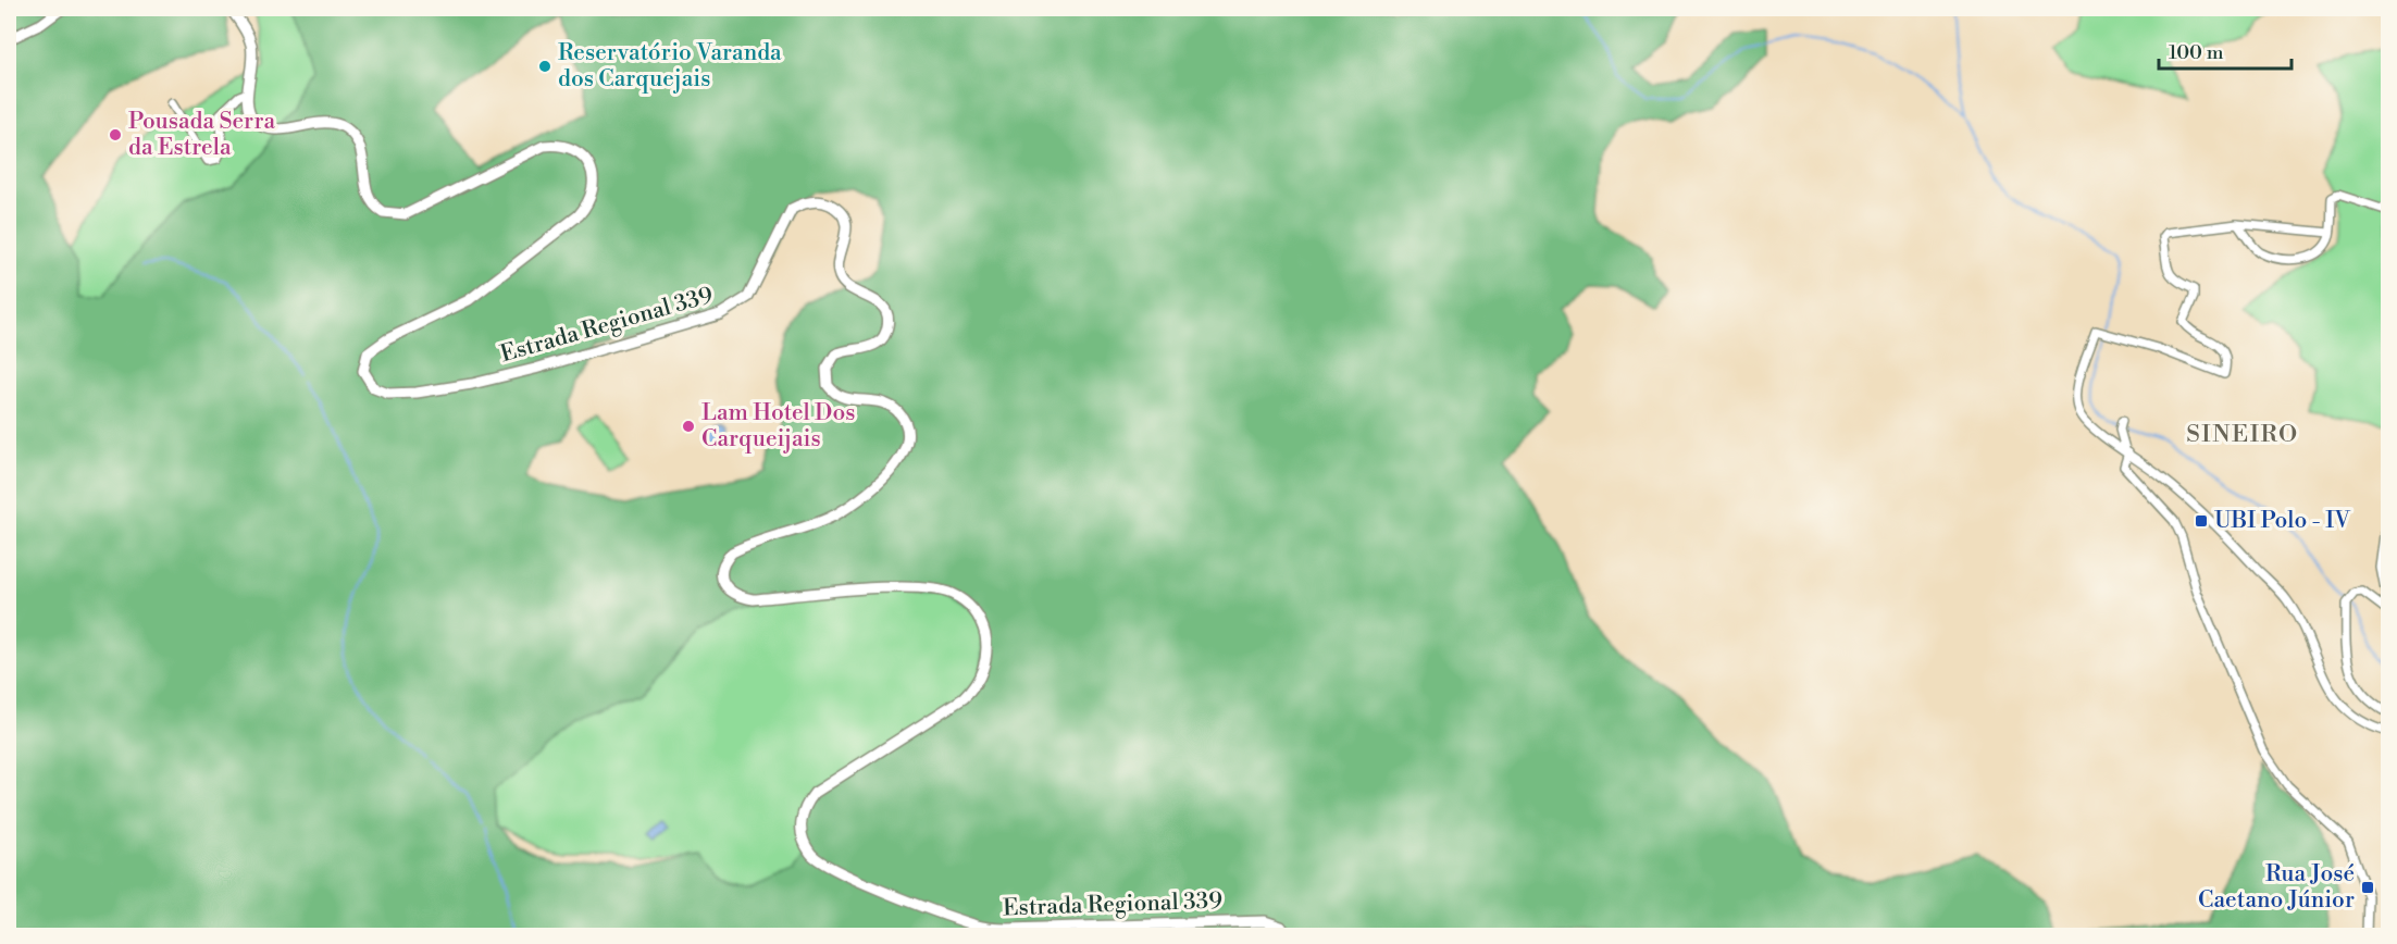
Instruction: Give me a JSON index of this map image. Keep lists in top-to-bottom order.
{
  "streets": {
    "main road": ["Estrada Regional 339"]
  },
  "districts": ["SINEIRO"],
  "places": {
    "other": ["Reservatório Varanda dos Carquejais", "Pousada Serra da Estrela", "Lam Hotel Dos Carqueijais"],
    "transit": ["UBI Polo - IV", "Rua José Caetano Júnior"]
  },
  "scale_bar": "100 m"
}
